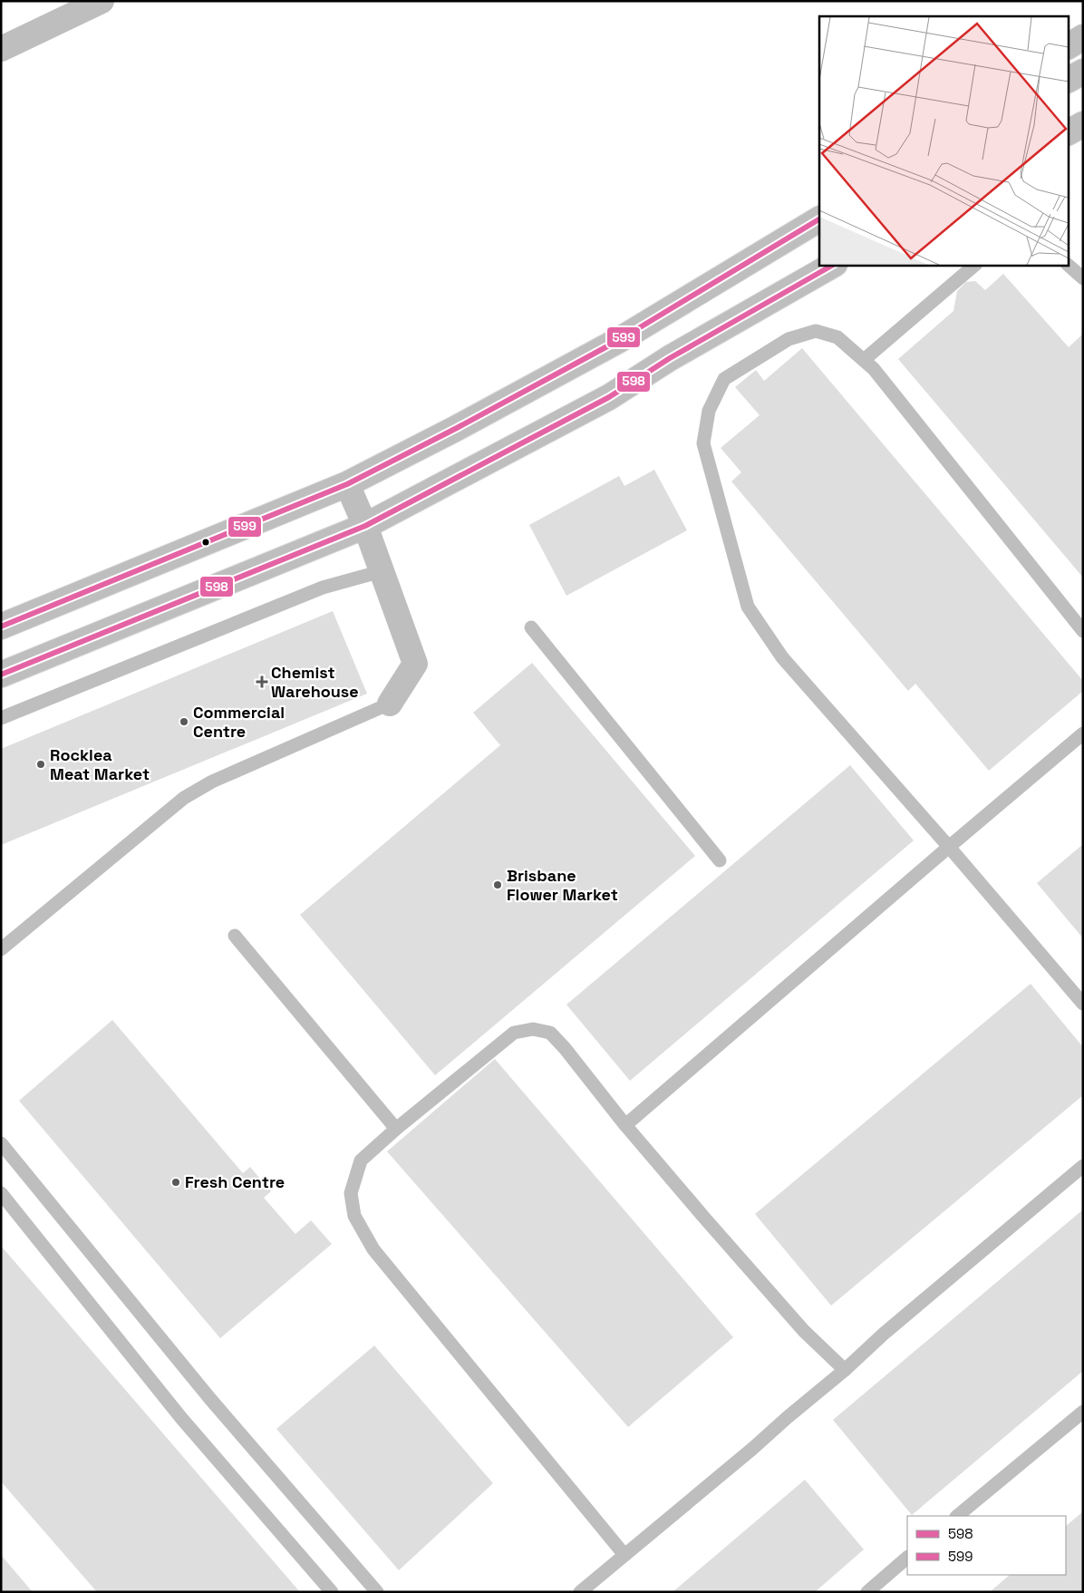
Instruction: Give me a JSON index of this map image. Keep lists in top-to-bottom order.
{
  "places": {
    "health": ["Chemist Warehouse"],
    "other": [
      "Commercial Centre",
      "Rocklea Meat Market",
      "Brisbane Flower Market",
      "Fresh Centre"
    ]
  },
  "lines": ["transit line 599", "transit line 598"],
  "legend": ["598", "599"]
}
